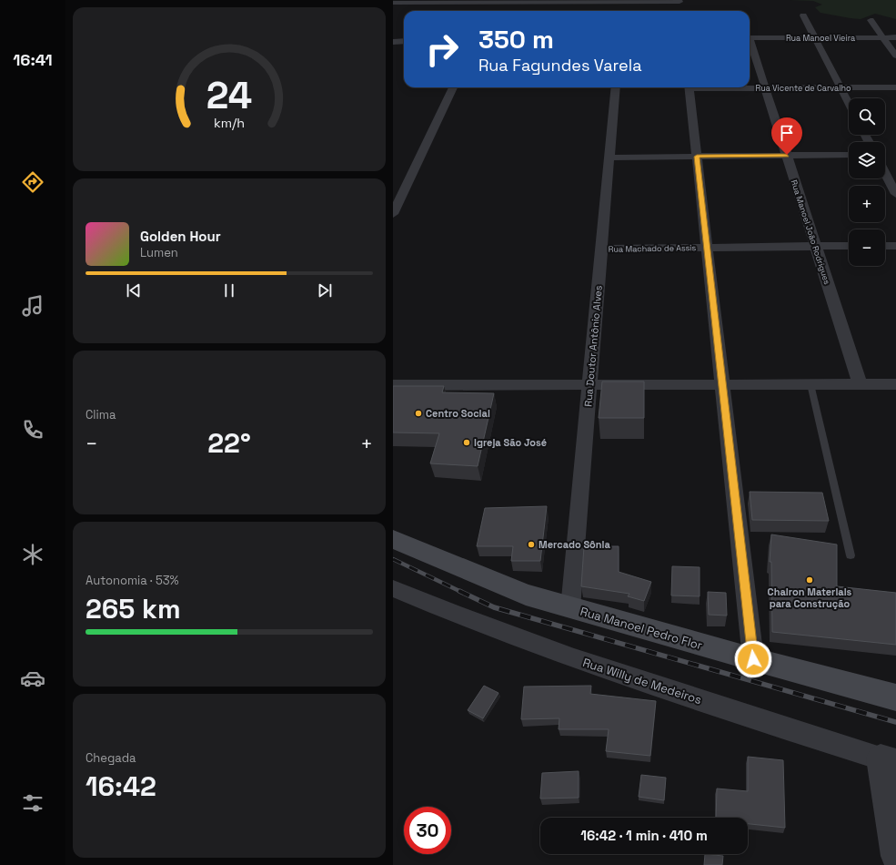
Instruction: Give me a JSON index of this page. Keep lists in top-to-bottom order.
{
  "streets": {
    "main road": ["Rua Manoel Pedro Flor"],
    "street": [
      "Rua Manoel Vieira",
      "Rua Vicente de Carvalho",
      "Rua Manoel João Rodrigues",
      "Rua Machado de Assis",
      "Rua Doutor Antônio Alves",
      "Rua Willy de Medeiros"
    ]
  },
  "crossings": [
    ["Rua Vicente de Carvalho", "Rua Manoel João Rodrigues"],
    ["Rua Manoel João Rodrigues", "Rua Machado de Assis"],
    ["Rua Machado de Assis", "Rua Doutor Antônio Alves"],
    ["Rua Doutor Antônio Alves", "Rua Manoel Pedro Flor"]
  ],
  "places": [
    "Centro Social",
    "Igreja São José",
    "Mercado Sônia",
    "Chairon Materiais para Construção"
  ],
  "page": {
    "tabs": "16:41",
    "turn": ["350 m", "Rua Fagundes Varela"],
    "map_buttons": ["+", "−"],
    "song": ["Golden Hour", "Lumen"],
    "tile": [
      "Clima",
      ["Autonomia · 53%", "265 km"],
      ["Chegada", "16:42"]
    ],
    "heat": ["−", "22°", "+"],
    "limit": "30",
    "trip": "16:42 · 1 min · 410 m",
    "gauge": ["24", "km/h"]
  }
}
